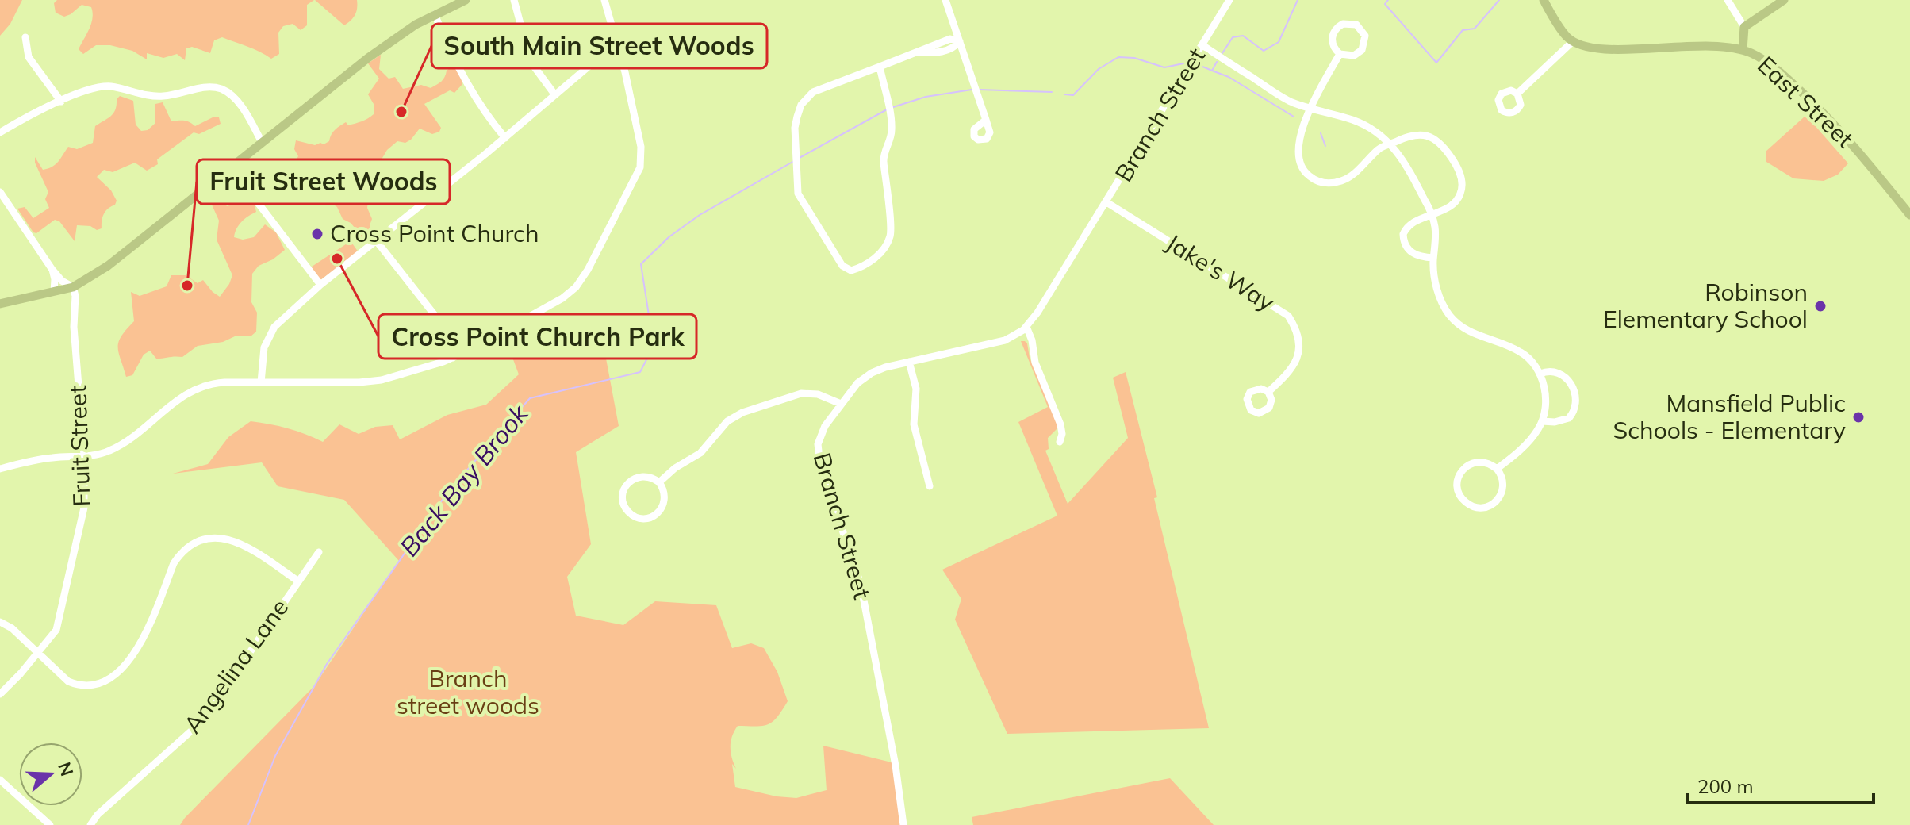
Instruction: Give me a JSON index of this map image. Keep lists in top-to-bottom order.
{
  "streets": {
    "main road": ["East Street"],
    "street": [
      "Branch Street",
      "Jake's Way",
      "Fruit Street",
      "Angelina Lane"
    ]
  },
  "crossings": [
    ["Branch Street", "Jake's Way"]
  ],
  "water": ["Back Bay Brook"],
  "parks": ["Branch street woods"],
  "places": [
    "South Main Street Woods",
    "Cross Point Church",
    "Cross Point Church Park",
    "Fruit Street Woods",
    "Robinson Elementary School",
    "Mansfield Public Schools - Elementary"
  ],
  "scale_bar": "200 m",
  "north": "right"
}
